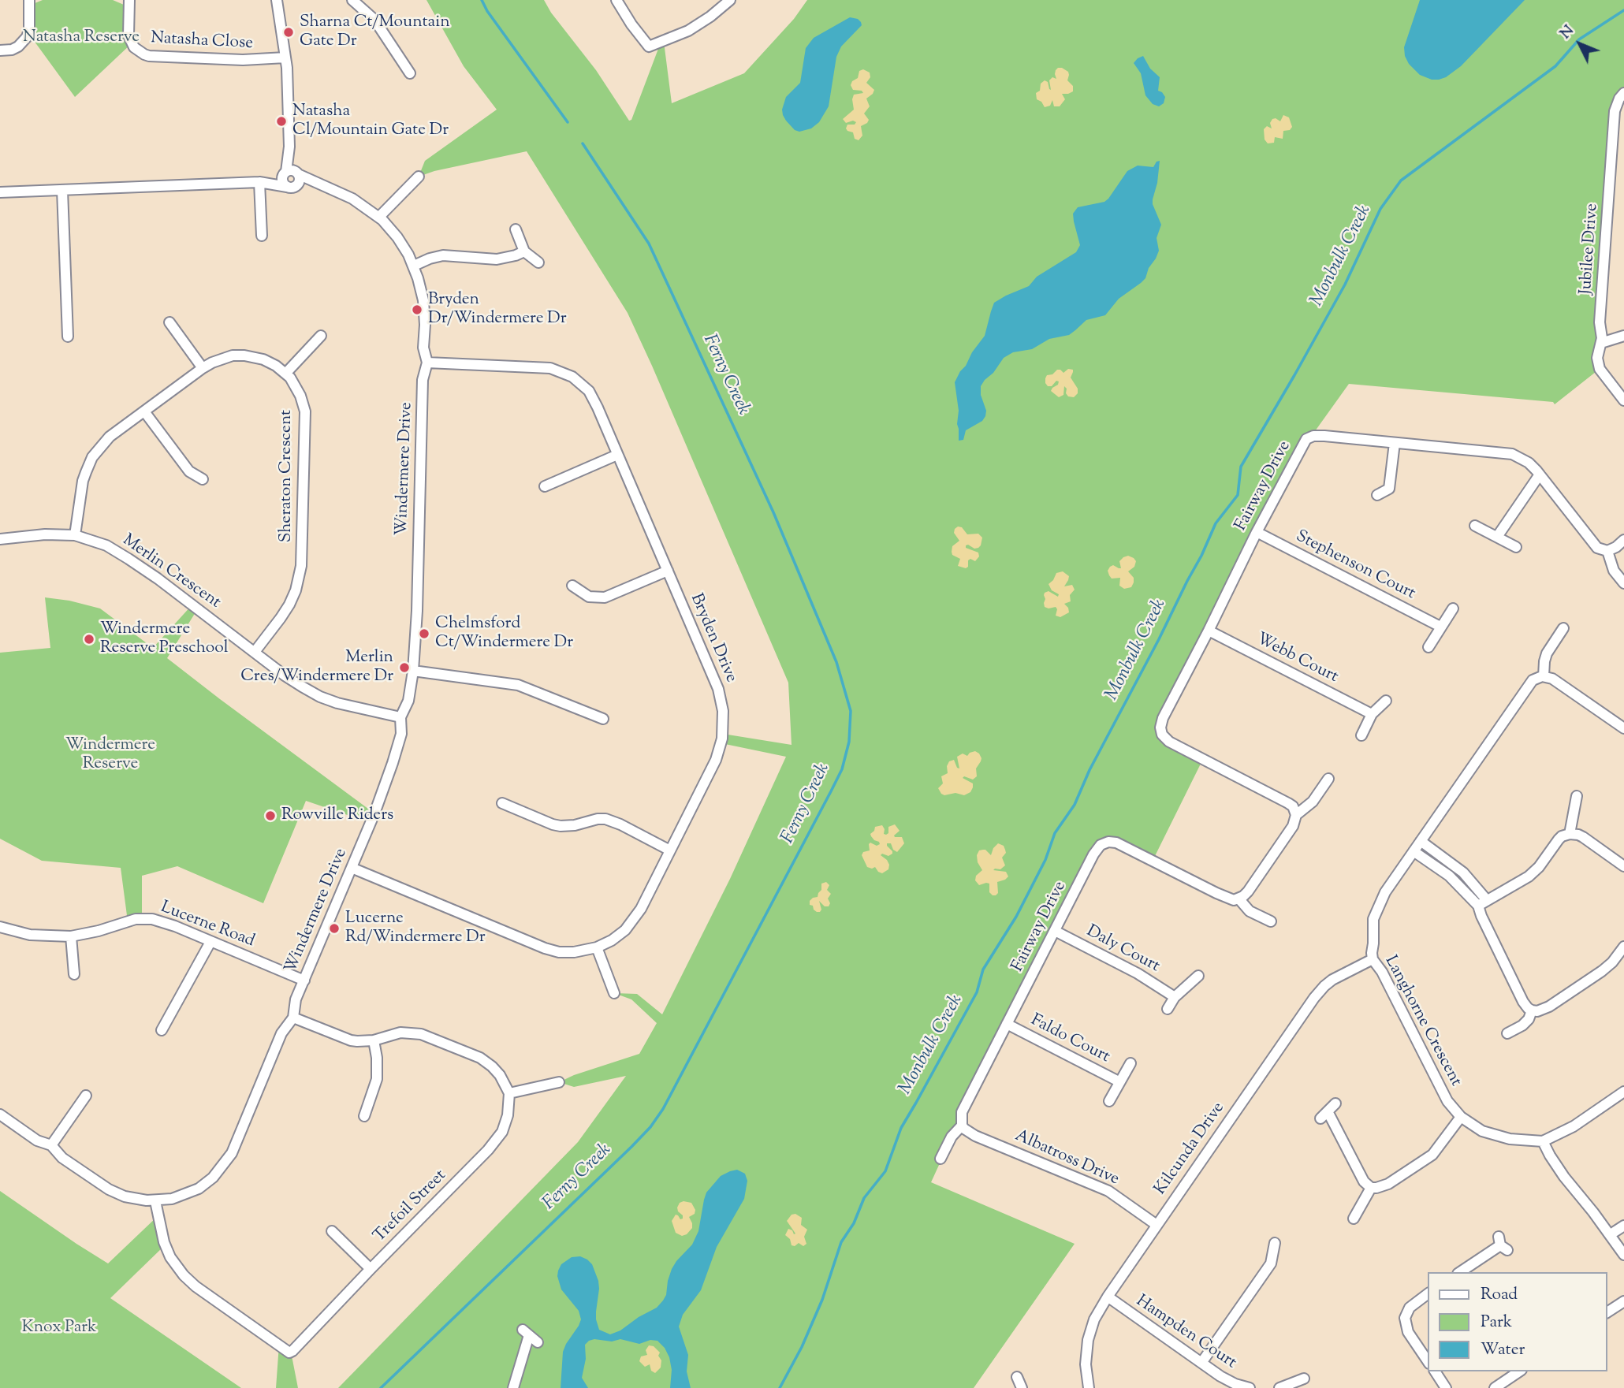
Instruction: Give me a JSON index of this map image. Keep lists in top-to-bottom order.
{
  "streets": {
    "street": [
      "Natasha Close",
      "Jubilee Drive",
      "Windermere Drive",
      "Sheraton Crescent",
      "Fairway Drive",
      "Stephenson Court",
      "Merlin Crescent",
      "Bryden Drive",
      "Webb Court",
      "Lucerne Road",
      "Daly Court",
      "Langhorne Crescent",
      "Faldo Court",
      "Kilcunda Drive",
      "Albatross Drive",
      "Trefoil Street",
      "Hampden Court"
    ]
  },
  "crossings": [
    ["Windermere Drive", "Merlin Crescent"],
    ["Windermere Drive", "Bryden Drive"],
    ["Windermere Drive", "Lucerne Road"],
    ["Windermere Drive", "Trefoil Street"],
    ["Sheraton Crescent", "Merlin Crescent"],
    ["Fairway Drive", "Stephenson Court"],
    ["Fairway Drive", "Webb Court"],
    ["Fairway Drive", "Daly Court"],
    ["Fairway Drive", "Faldo Court"],
    ["Fairway Drive", "Albatross Drive"],
    ["Langhorne Crescent", "Kilcunda Drive"],
    ["Kilcunda Drive", "Albatross Drive"],
    ["Kilcunda Drive", "Hampden Court"]
  ],
  "water": ["Monbulk Creek", "Ferny Creek"],
  "parks": ["Natasha Reserve", "Windermere Reserve", "Knox Park"],
  "places": [
    "Sharna Ct/Mountain Gate Dr",
    "Natasha Cl/Mountain Gate Dr",
    "Bryden Dr/Windermere Dr",
    "Chelmsford Ct/Windermere Dr",
    "Windermere Reserve Preschool",
    "Merlin Cres/Windermere Dr",
    "Rowville Riders",
    "Lucerne Rd/Windermere Dr"
  ],
  "legend": ["Road", "Park", "Water"],
  "north": "top left"
}
